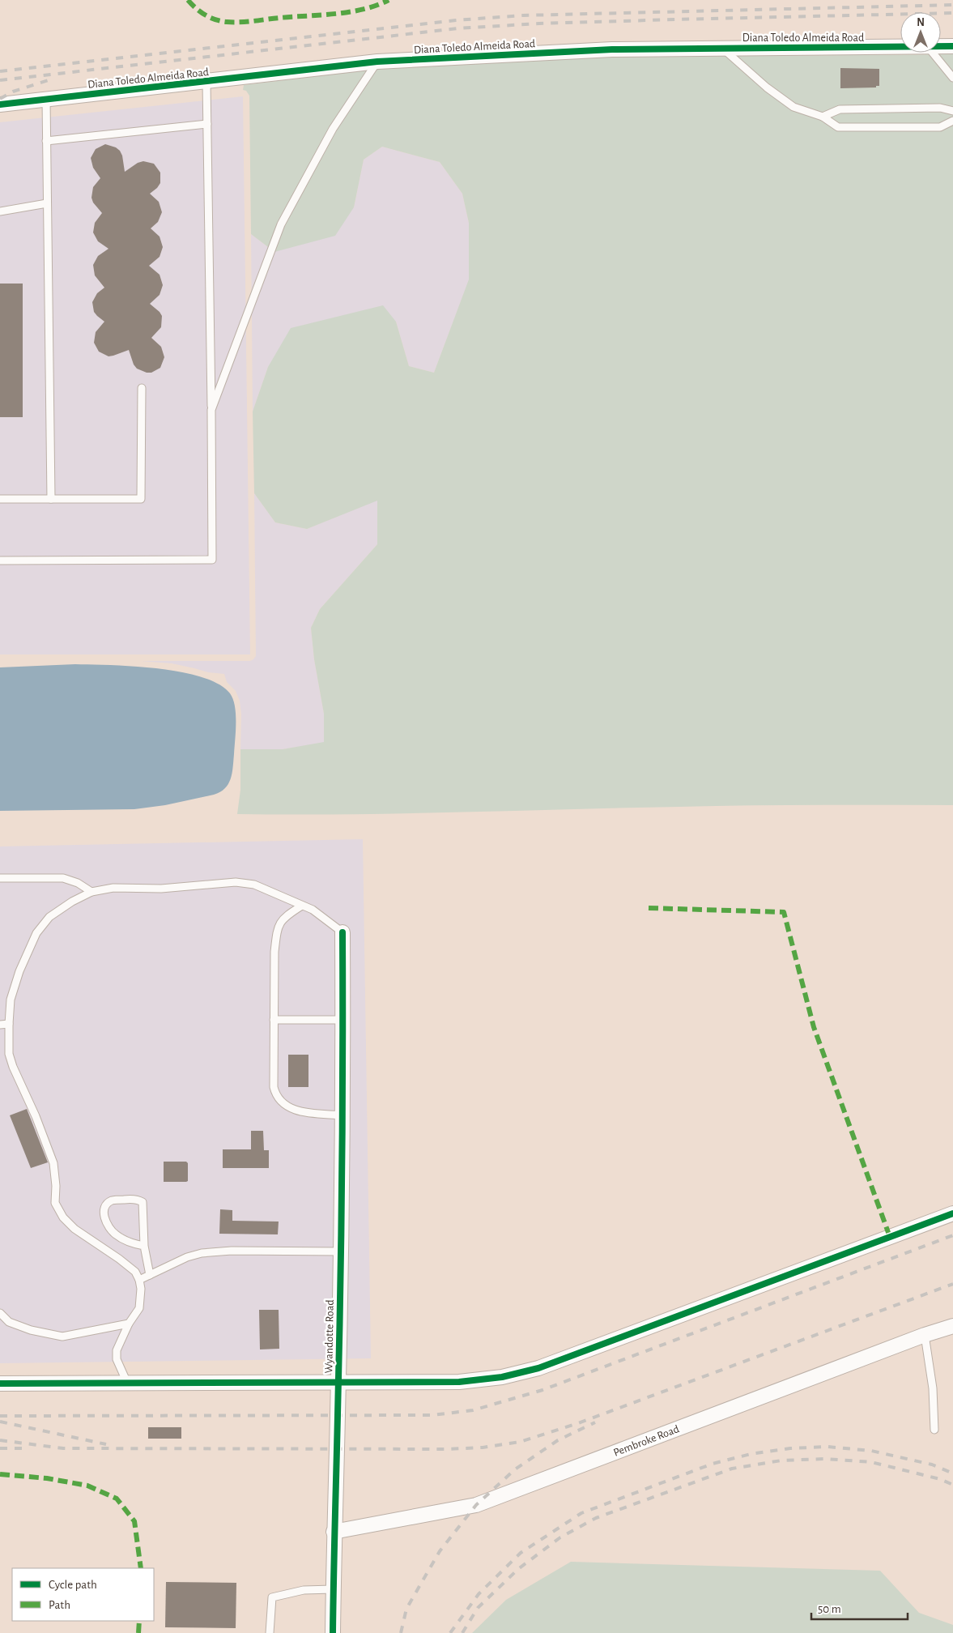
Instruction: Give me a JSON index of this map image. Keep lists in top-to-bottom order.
{
  "streets": {
    "street": ["Diana Toledo Almeida Road", "Wyandotte Road", "Pembroke Road"]
  },
  "crossings": [
    ["Wyandotte Road", "Pembroke Road"]
  ],
  "legend": ["Cycle path", "Path"],
  "scale_bar": "50 m",
  "north": "top"
}
